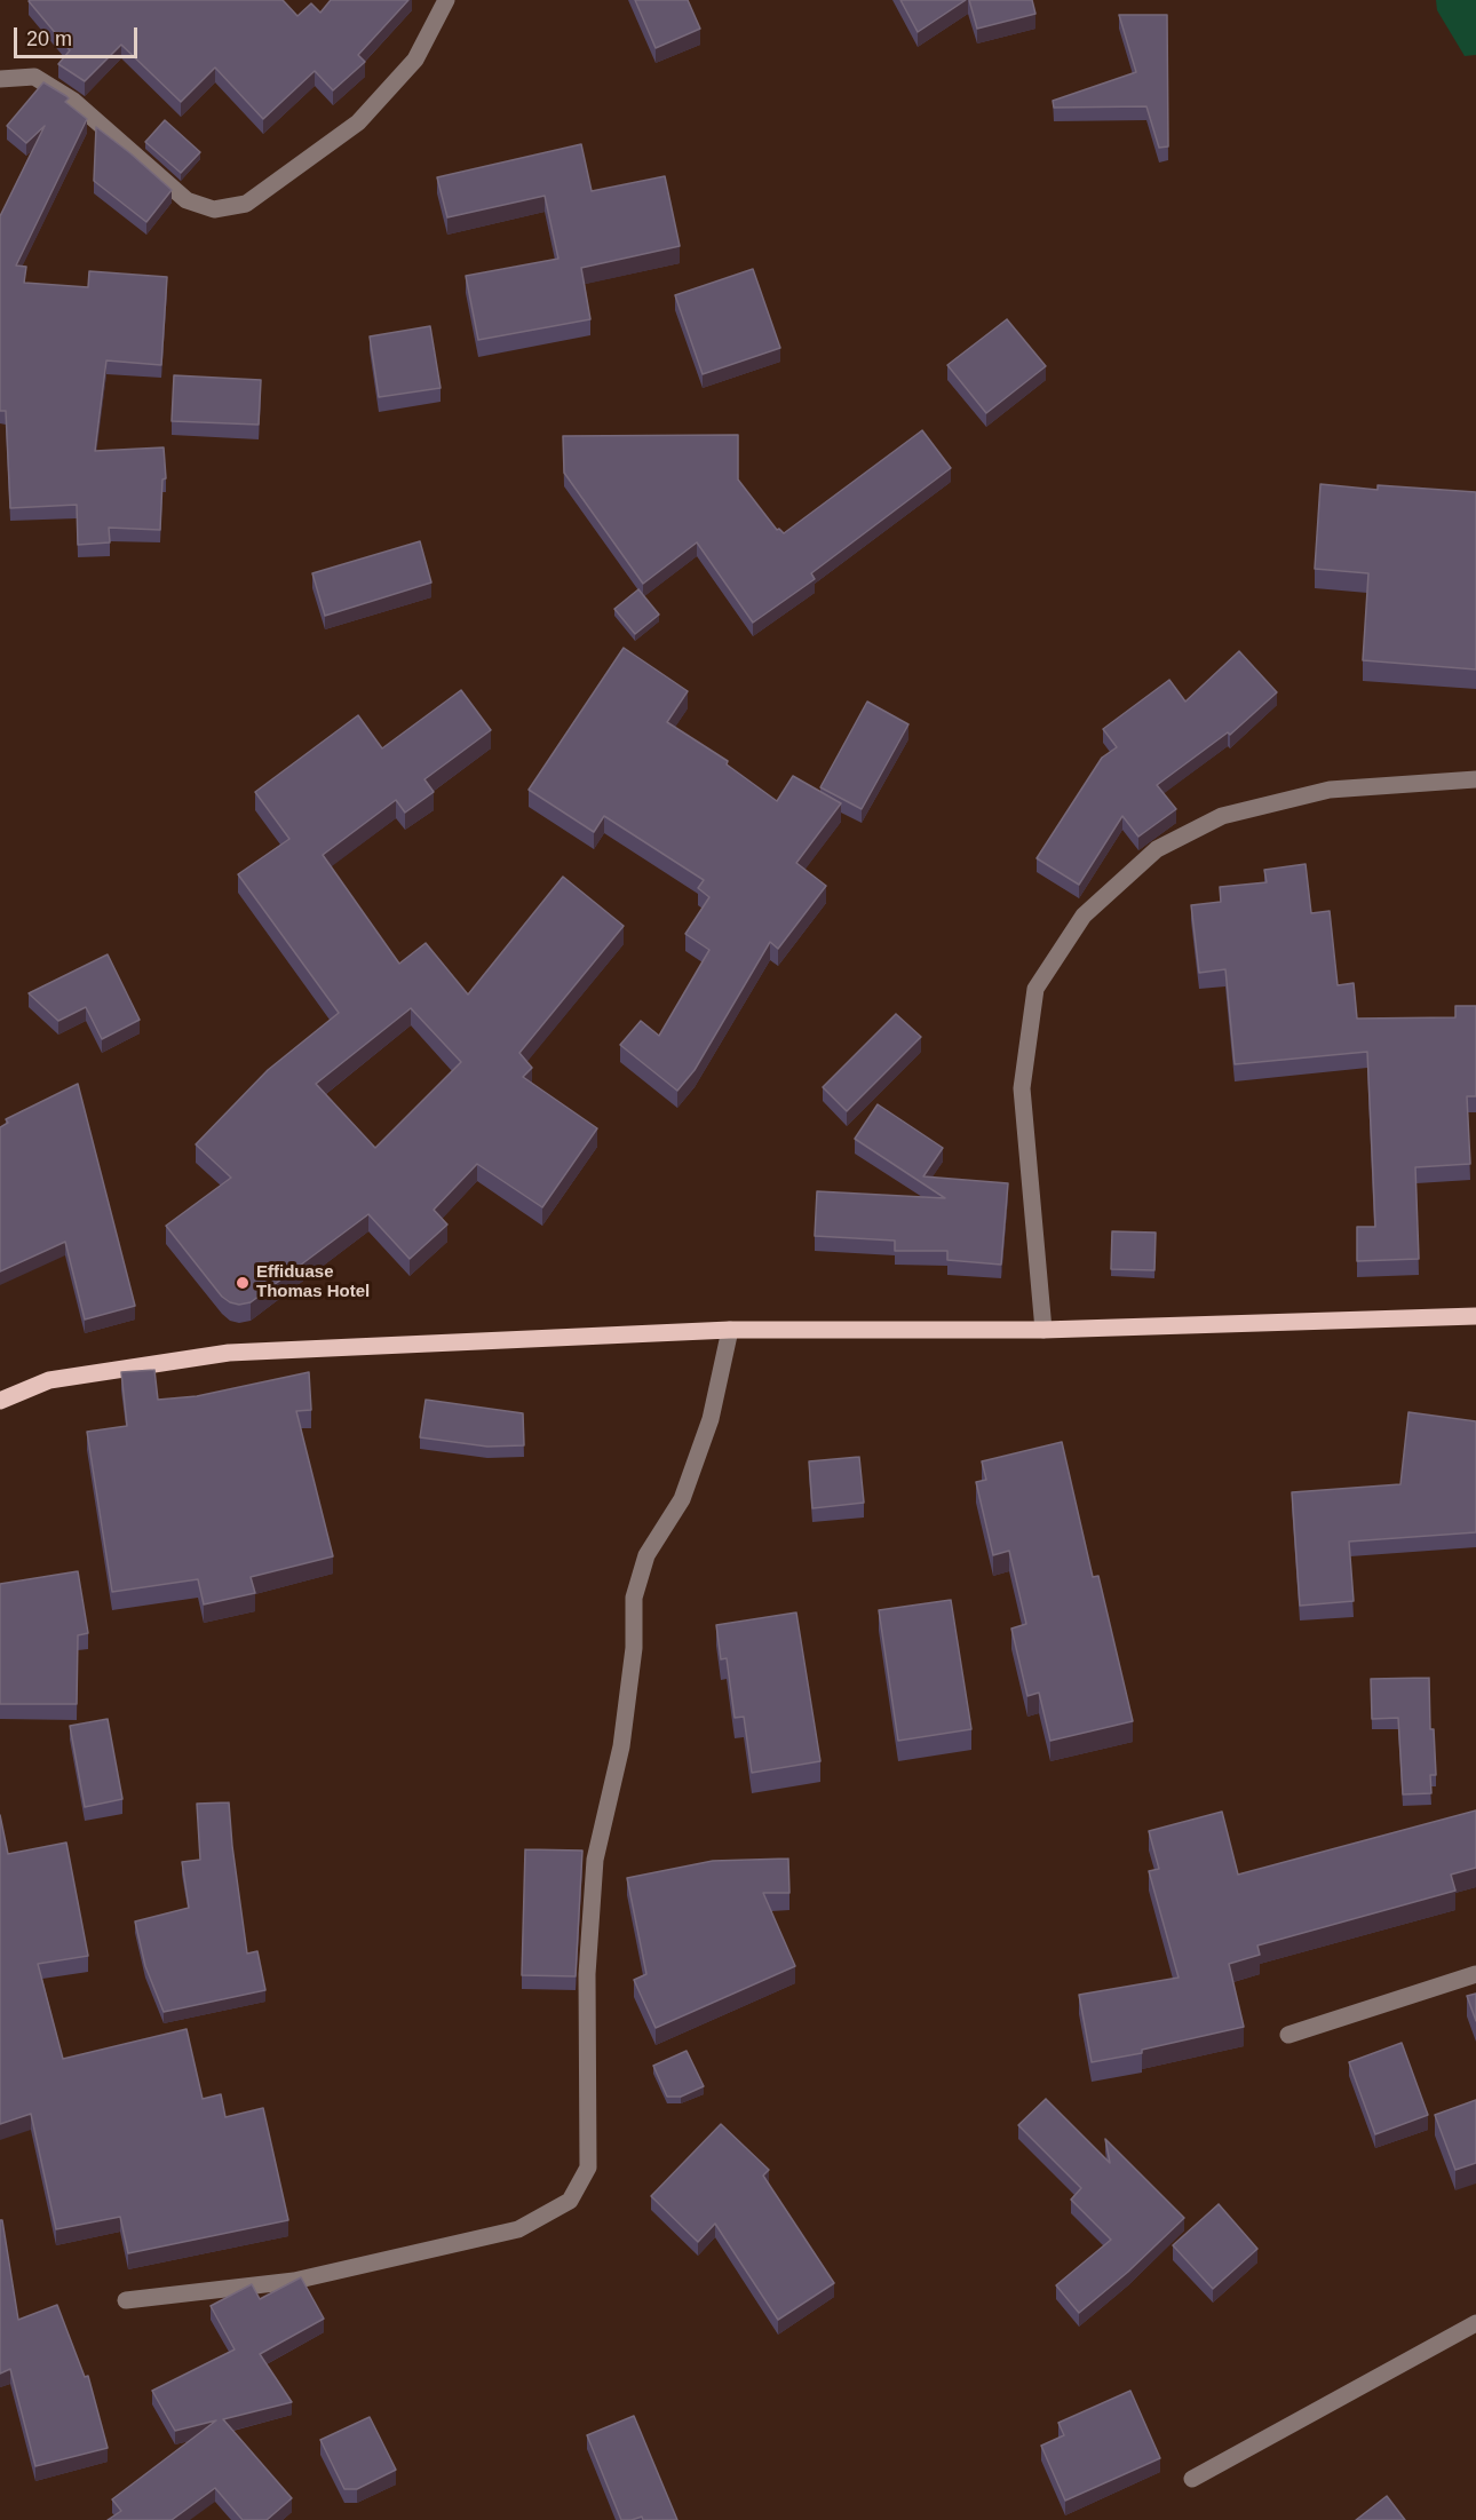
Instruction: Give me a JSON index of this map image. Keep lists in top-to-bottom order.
{
  "places": ["Effiduase Thomas Hotel"],
  "scale_bar": "20 m"
}
